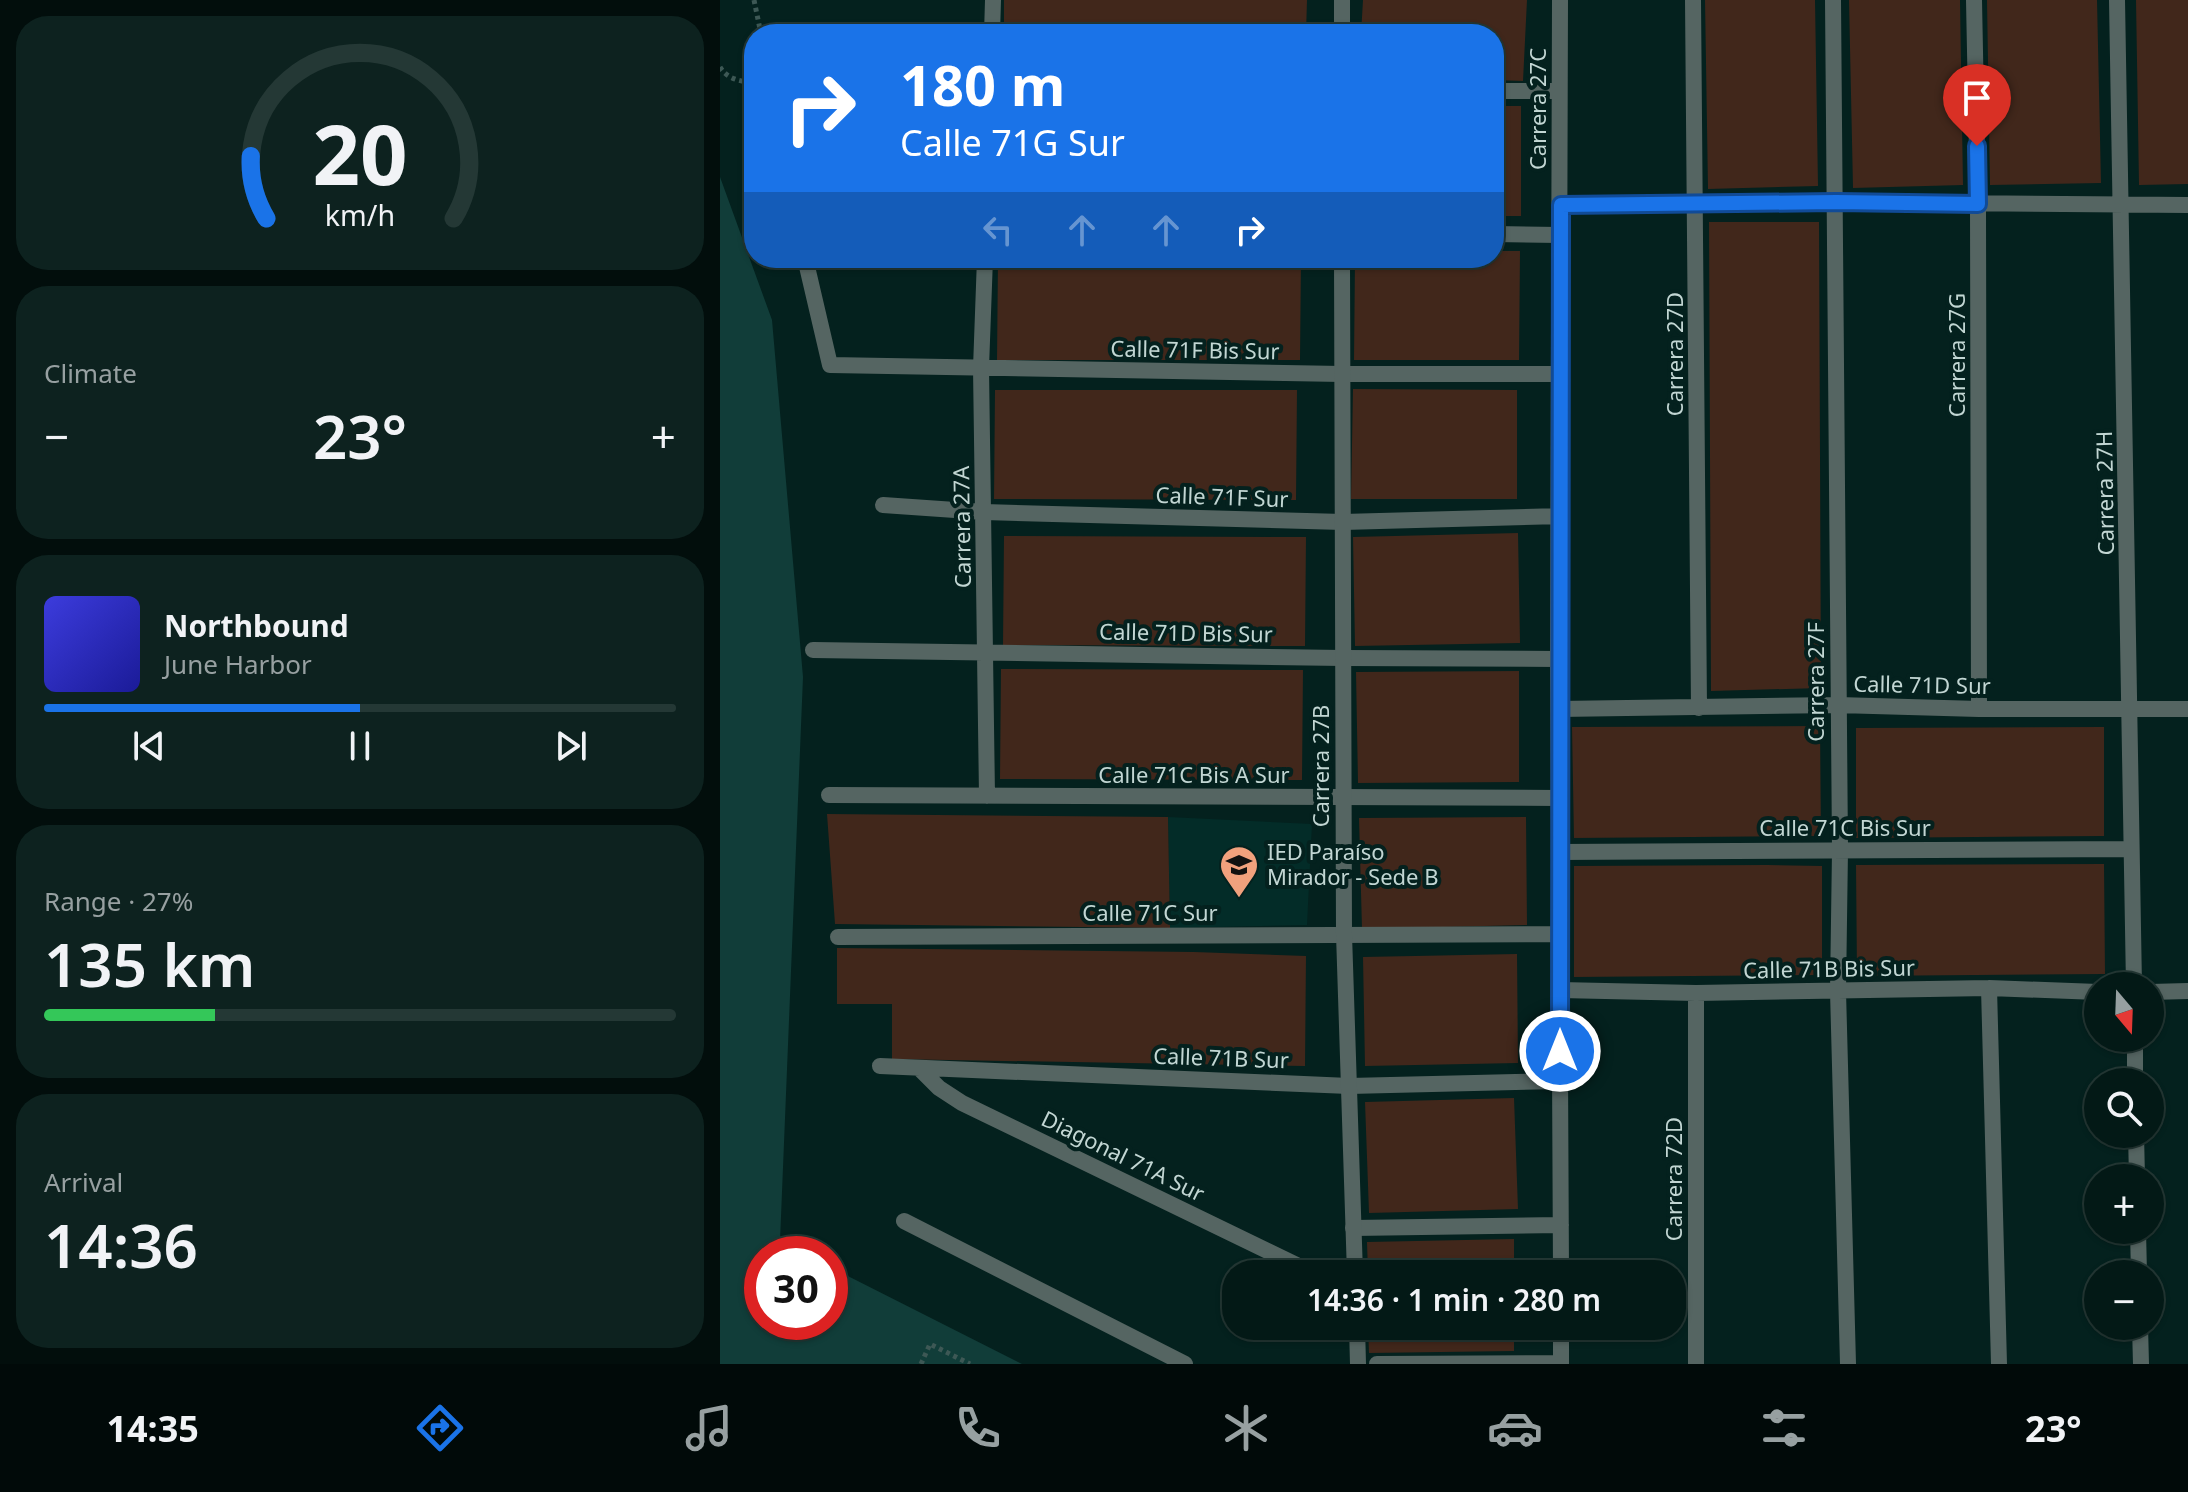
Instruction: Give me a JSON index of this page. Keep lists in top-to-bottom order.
{
  "streets": {
    "street": [
      "Carrera 27C",
      "Calle 71F Bis Sur",
      "Carrera 27D",
      "Carrera 27G",
      "Carrera 27H",
      "Calle 71F Sur",
      "Carrera 27A",
      "Calle 71D Bis Sur",
      "Carrera 27F",
      "Calle 71D Sur",
      "Carrera 27B",
      "Calle 71C Bis A Sur",
      "Calle 71C Bis Sur",
      "Calle 71C Sur",
      "Calle 71B Bis Sur",
      "Calle 71B Sur",
      "Diagonal 71A Sur",
      "Carrera 72D"
    ]
  },
  "crossings": [
    ["Carrera 27C", "Calle 71F Bis Sur"],
    ["Carrera 27C", "Calle 71F Sur"],
    ["Carrera 27C", "Calle 71D Bis Sur"],
    ["Carrera 27C", "Calle 71D Sur"],
    ["Carrera 27C", "Calle 71C Bis A Sur"],
    ["Carrera 27C", "Calle 71C Bis Sur"],
    ["Carrera 27C", "Calle 71C Sur"],
    ["Carrera 27C", "Calle 71B Bis Sur"],
    ["Carrera 27C", "Calle 71B Sur"],
    ["Calle 71F Bis Sur", "Carrera 27A"],
    ["Calle 71F Bis Sur", "Carrera 27B"],
    ["Carrera 27D", "Calle 71D Sur"],
    ["Carrera 27G", "Calle 71D Sur"],
    ["Carrera 27H", "Calle 71D Sur"],
    ["Carrera 27H", "Calle 71C Bis Sur"],
    ["Calle 71F Sur", "Carrera 27A"],
    ["Calle 71F Sur", "Carrera 27B"],
    ["Carrera 27A", "Calle 71D Bis Sur"],
    ["Carrera 27A", "Calle 71C Bis A Sur"],
    ["Calle 71D Bis Sur", "Carrera 27B"],
    ["Carrera 27F", "Calle 71D Sur"],
    ["Carrera 27F", "Calle 71C Bis Sur"],
    ["Carrera 27F", "Calle 71B Bis Sur"],
    ["Carrera 27B", "Calle 71C Bis A Sur"],
    ["Carrera 27B", "Calle 71C Sur"],
    ["Carrera 27B", "Calle 71B Sur"],
    ["Calle 71B Bis Sur", "Carrera 72D"],
    ["Calle 71B Sur", "Diagonal 71A Sur"]
  ],
  "places": {
    "school or university": ["IED Paraíso Mirador - Sede B"]
  },
  "north": "bottom",
  "page": {
    "turn": ["180 m", "Calle 71G Sur"],
    "tile": [
      "Climate",
      ["Range · 27%", "135 km"],
      ["Arrival", "14:36"]
    ],
    "heat": ["−", "23°", "+"],
    "song": ["Northbound", "June Harbor"],
    "map_buttons": ["+", "−"],
    "limit": "30",
    "trip": "14:36 · 1 min · 280 m",
    "tabs": ["14:35", "23°"],
    "gauge": ["20", "km/h"]
  }
}
